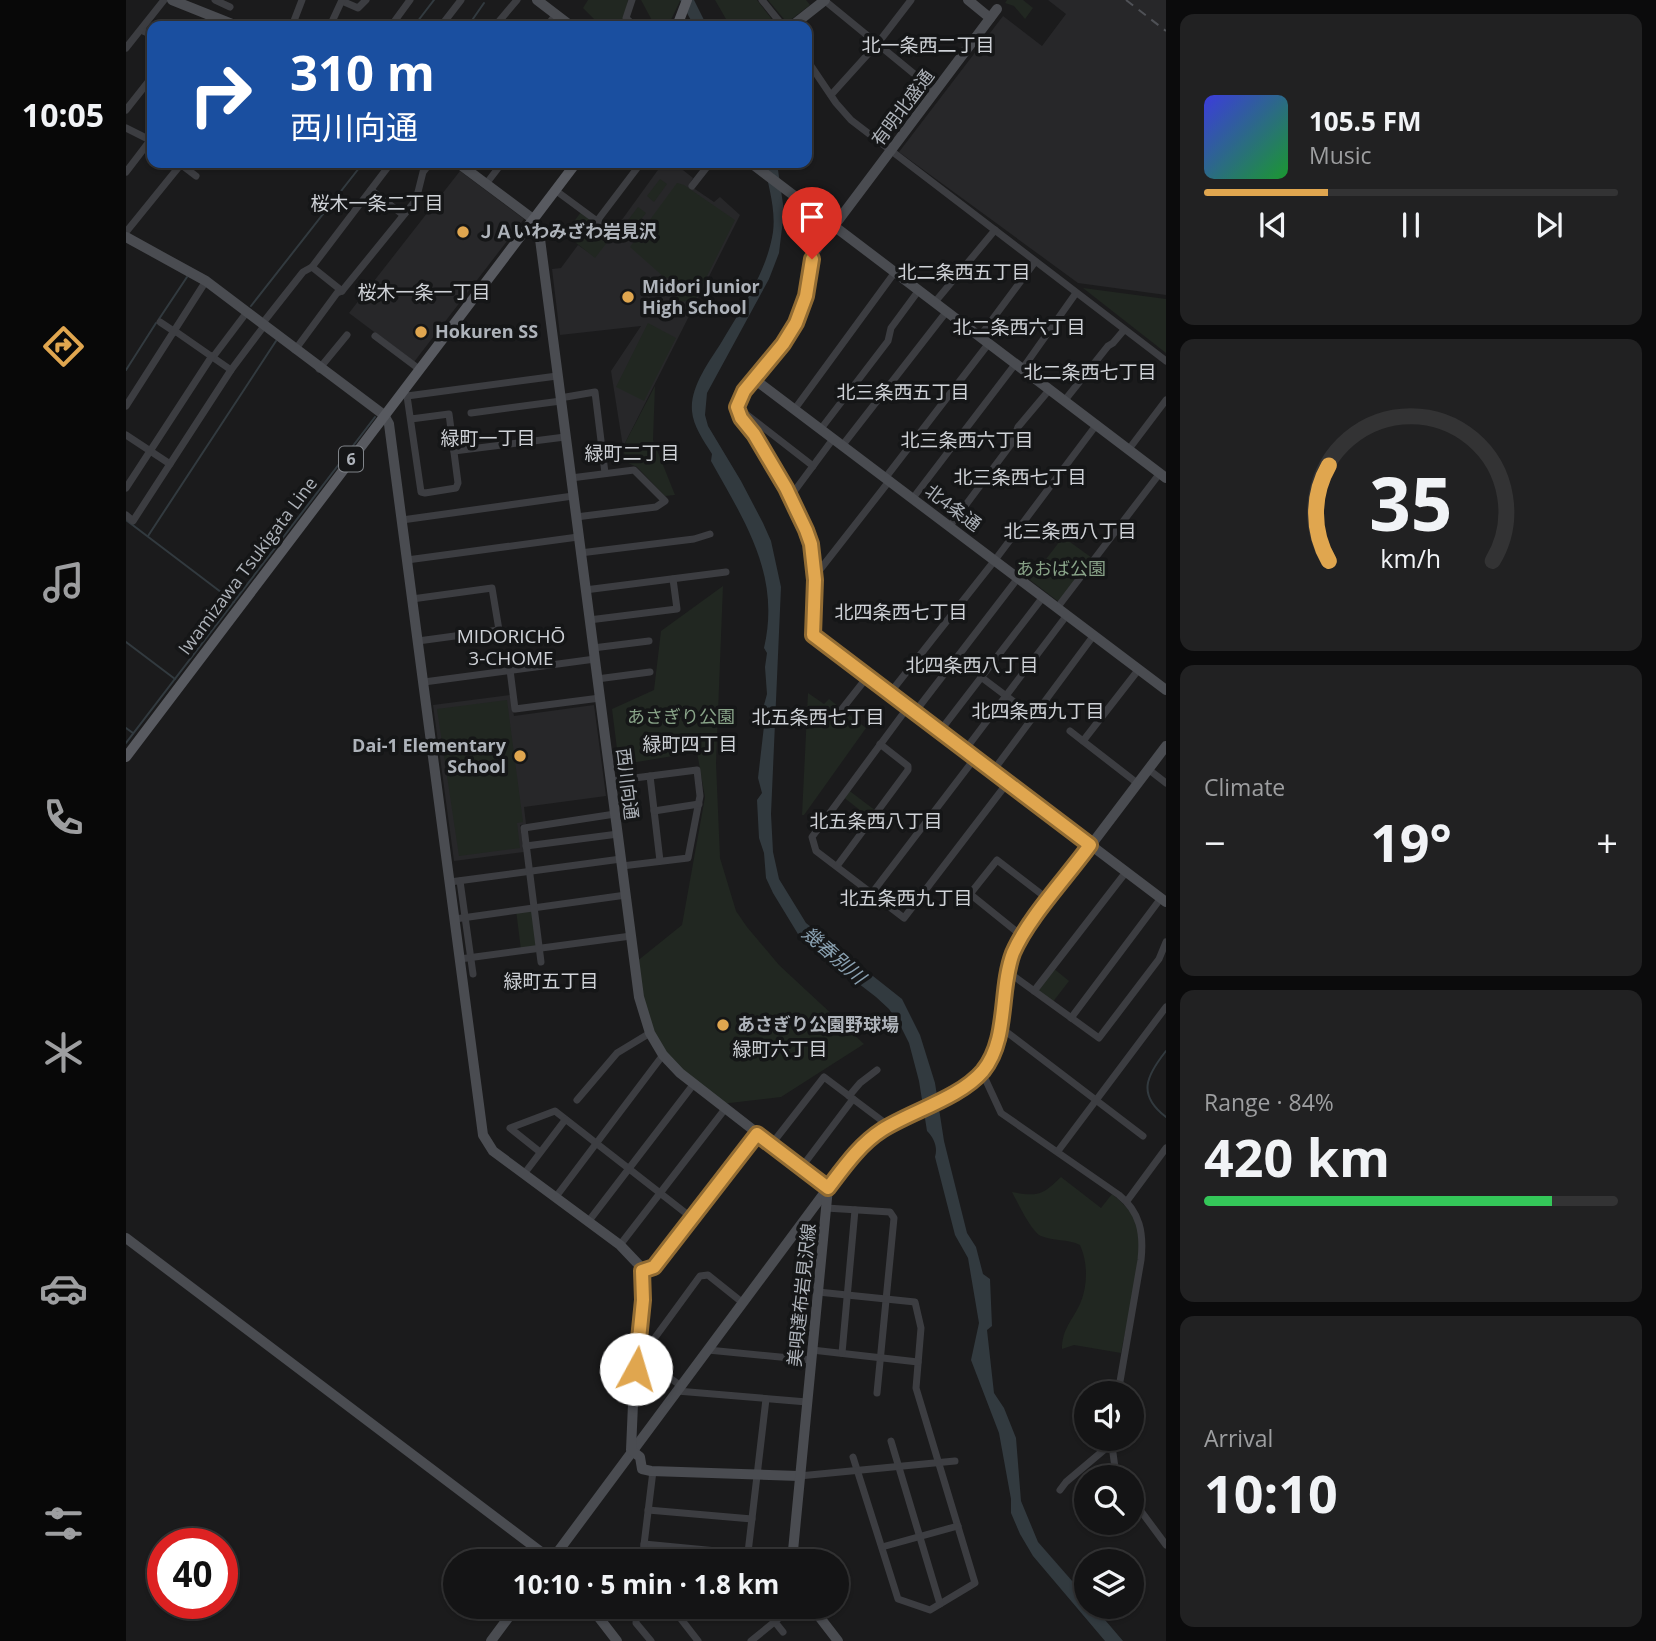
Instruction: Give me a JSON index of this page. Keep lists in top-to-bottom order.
{
  "streets": {
    "main road": ["6", "Iwamizawa Tsukigata Line"],
    "street": [
      "有明北盛通",
      "北4条通",
      "西川向通",
      "美唄達布岩見沢線"
    ]
  },
  "crossings": [
    ["Iwamizawa Tsukigata Line", "西川向通"],
    ["西川向通", "美唄達布岩見沢線"]
  ],
  "districts": [
    "北一条西二丁目",
    "桜木一条二丁目",
    "北二条西五丁目",
    "桜木一条一丁目",
    "北二条西六丁目",
    "北二条西七丁目",
    "北三条西五丁目",
    "緑町一丁目",
    "北三条西六丁目",
    "緑町二丁目",
    "北三条西七丁目",
    "北三条西八丁目",
    "北四条西七丁目",
    "MIDORICHŌ 3-CHOME",
    "北四条西八丁目",
    "北四条西九丁目",
    "北五条西七丁目",
    "緑町四丁目",
    "北五条西八丁目",
    "北五条西九丁目",
    "緑町五丁目",
    "緑町六丁目"
  ],
  "water": ["幾春別川"],
  "parks": ["あおば公園", "あさぎり公園"],
  "places": [
    "ＪＡいわみざわ岩見沢",
    "Midori Junior High School",
    "Hokuren SS",
    "Dai-1 Elementary School",
    "あさぎり公園野球場"
  ],
  "page": {
    "tabs": "10:05",
    "turn": ["310 m", "西川向通"],
    "song": ["105.5 FM", "Music"],
    "tile": [
      "Climate",
      ["Range · 84%", "420 km"],
      ["Arrival", "10:10"]
    ],
    "heat": ["−", "19°", "+"],
    "limit": "40",
    "trip": "10:10 · 5 min · 1.8 km",
    "gauge": ["35", "km/h"]
  }
}
